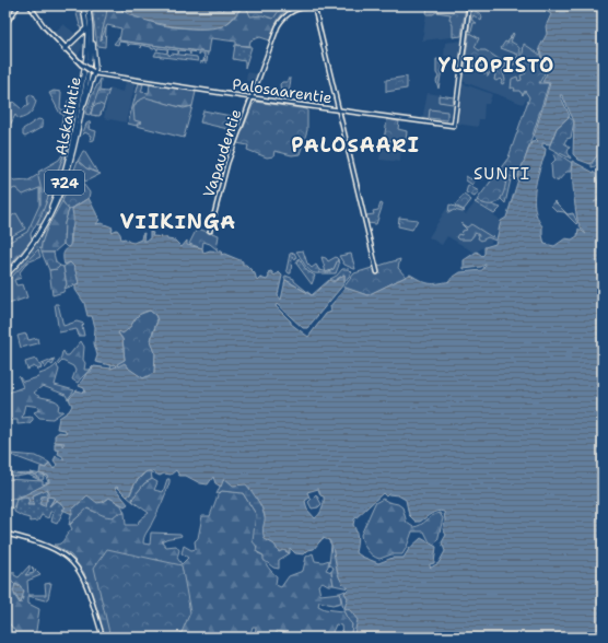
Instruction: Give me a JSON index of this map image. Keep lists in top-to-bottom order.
{
  "streets": {
    "main road": [
      "Palosaarentie",
      "Alskatintie",
      "Vapaudentie",
      "724"
    ]
  },
  "crossings": [
    ["Palosaarentie", "Vapaudentie"]
  ],
  "districts": [
    "YLIOPISTO",
    "PALOSAARI",
    "SUNTI",
    "VIIKINGA"
  ]
}
